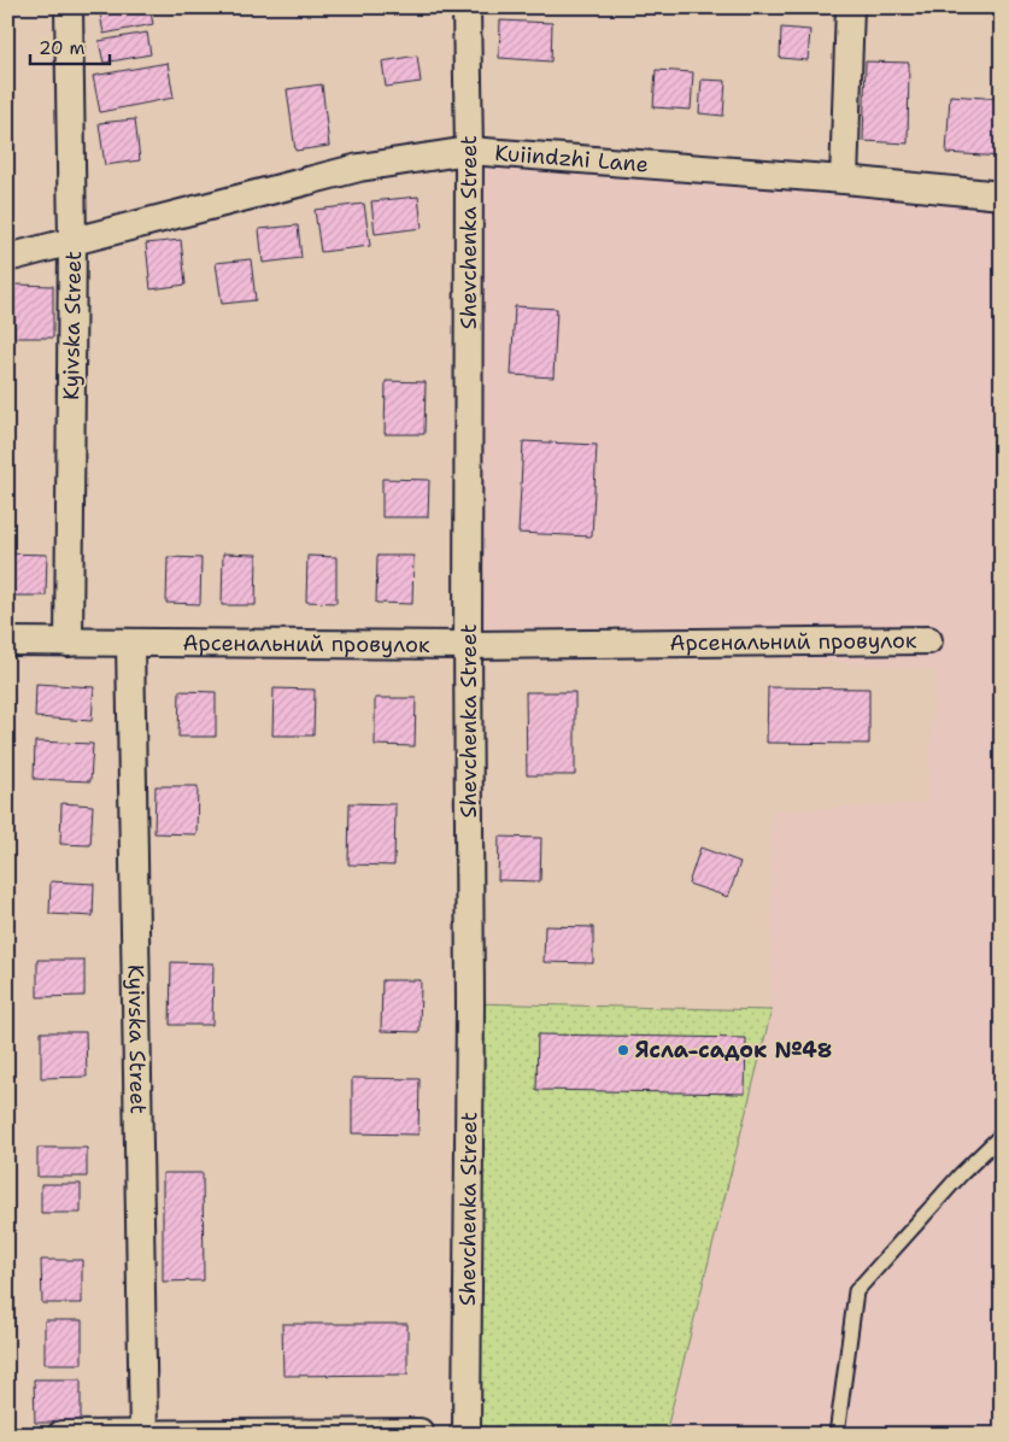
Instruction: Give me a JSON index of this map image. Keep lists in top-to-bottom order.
{
  "streets": {
    "street": [
      "Kuiindzhi Lane",
      "Shevchenka Street",
      "Kyivska Street",
      "Арсенальний провулок"
    ]
  },
  "crossings": [
    ["Kuiindzhi Lane", "Shevchenka Street"],
    ["Kuiindzhi Lane", "Kyivska Street"],
    ["Shevchenka Street", "Арсенальний провулок"],
    ["Kyivska Street", "Арсенальний провулок"]
  ],
  "places": ["Ясла-садок №48"],
  "scale_bar": "20 m"
}
